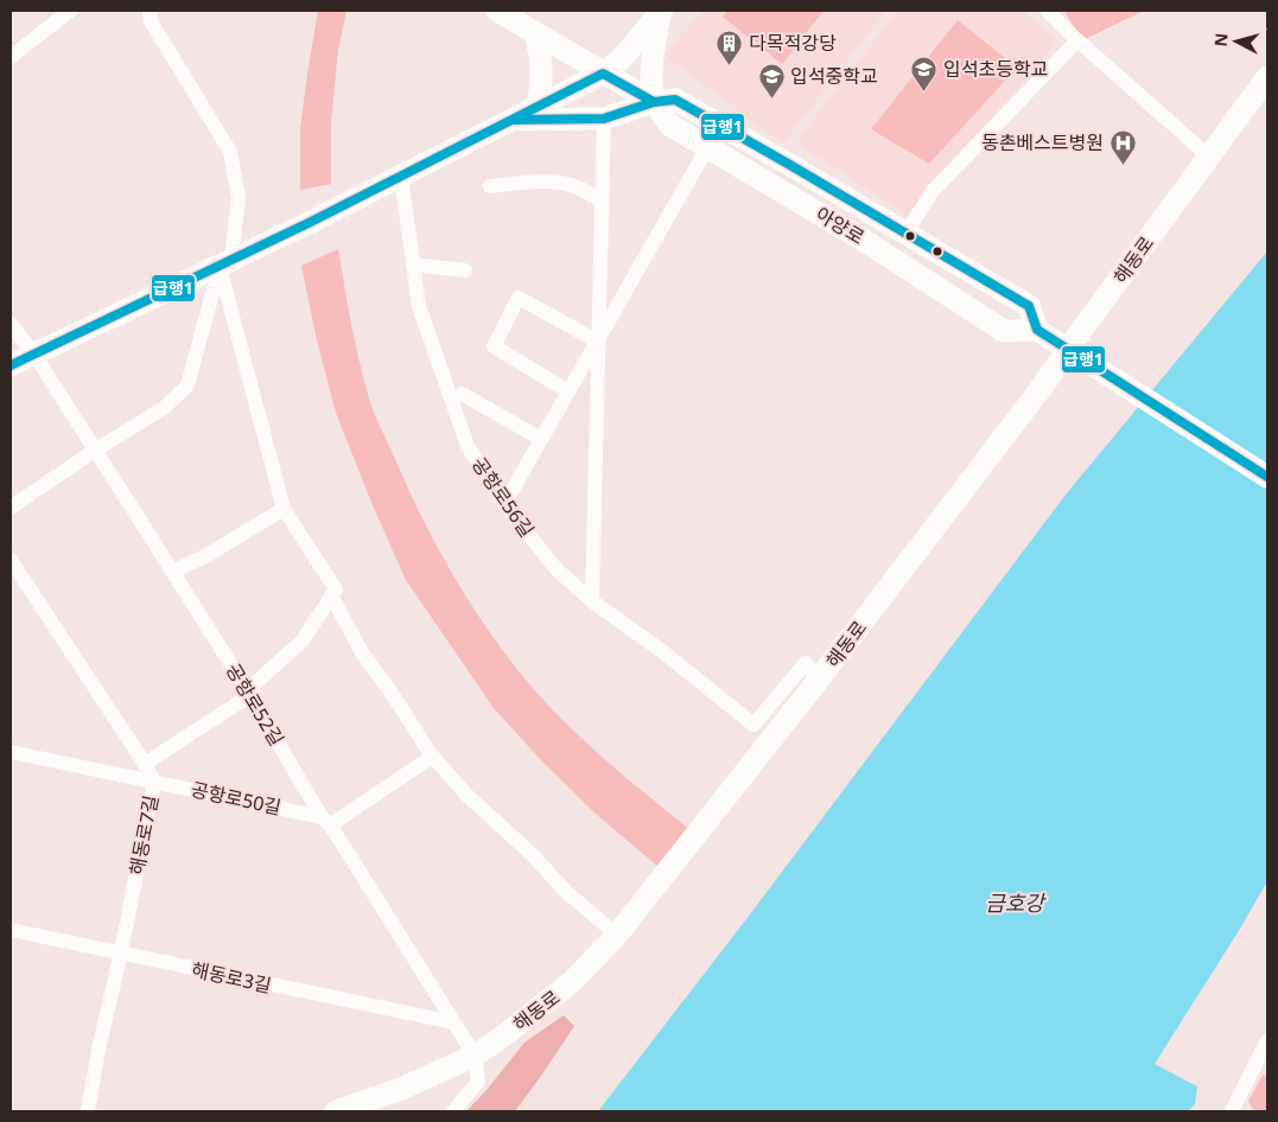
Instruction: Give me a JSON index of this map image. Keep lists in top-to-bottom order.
{
  "streets": {
    "main road": ["아양로", "해동로"],
    "street": [
      "공항로56길",
      "공항로52길",
      "공항로50길",
      "해동로7길",
      "해동로3길"
    ]
  },
  "crossings": [
    ["해동로", "공항로56길"],
    ["해동로", "공항로52길"],
    ["공항로52길", "공항로50길"],
    ["공항로52길", "해동로3길"],
    ["공항로50길", "해동로7길"],
    ["해동로7길", "해동로3길"]
  ],
  "water": ["금호강"],
  "places": {
    "building": ["다목적강당"],
    "school or university": ["입석초등학교", "입석중학교"],
    "hospital": ["동촌베스트병원"]
  },
  "lines": ["transit line 급행1"],
  "north": "left"
}
